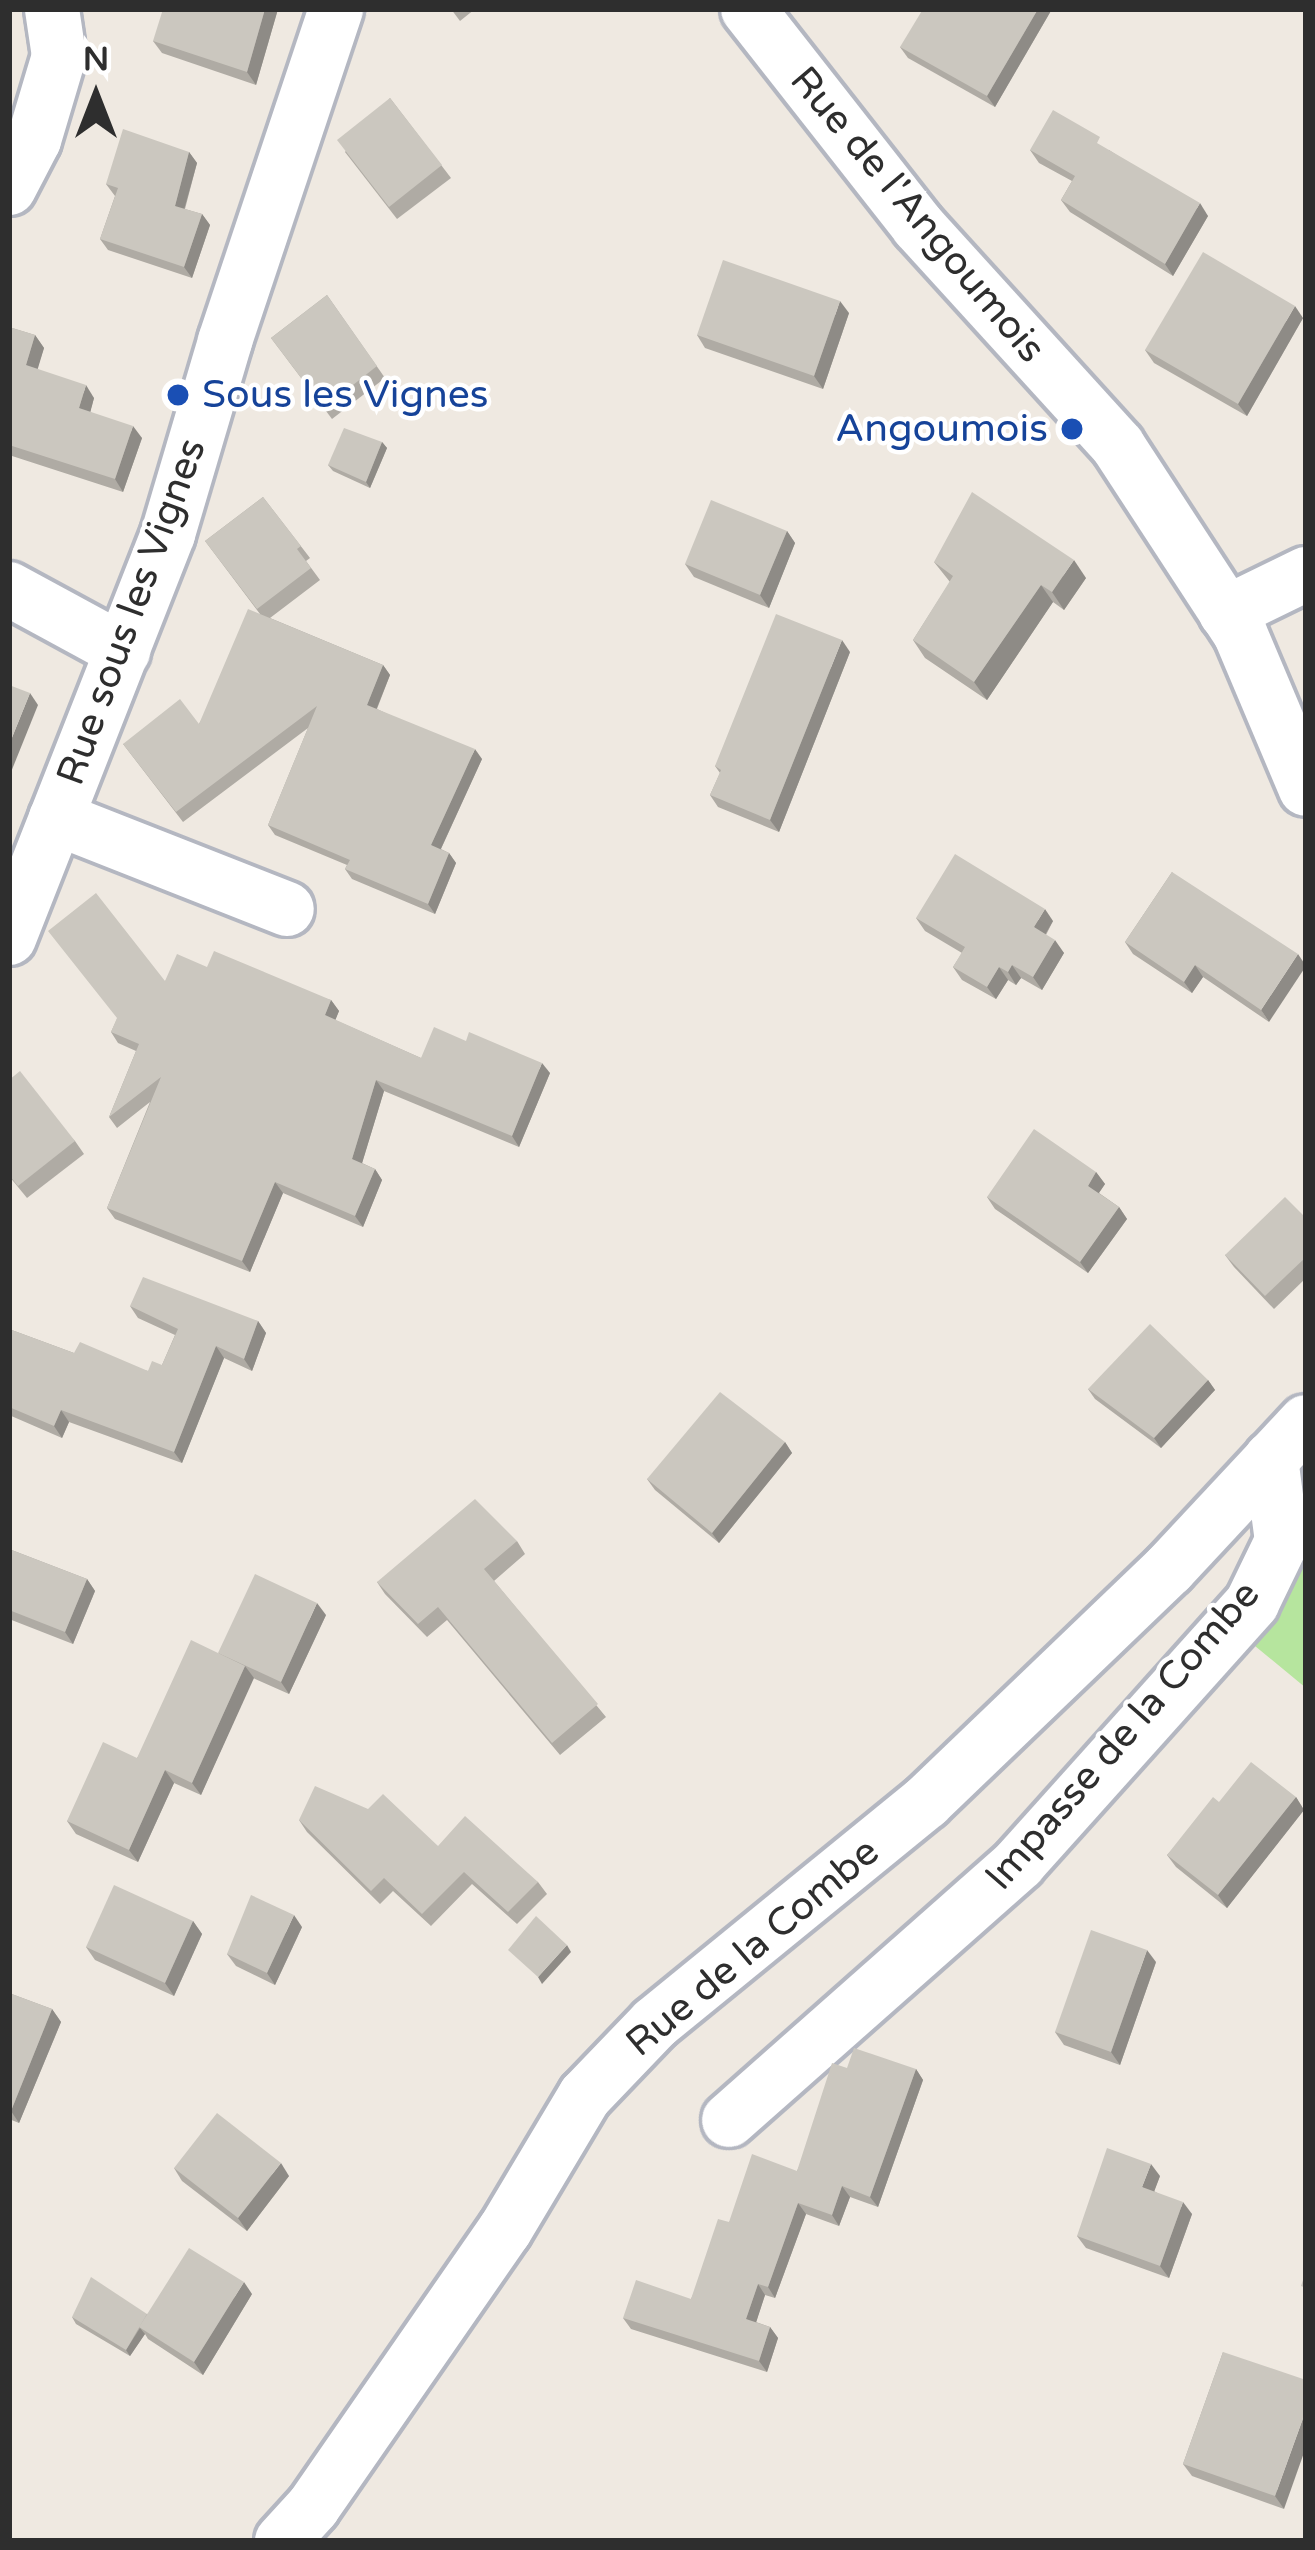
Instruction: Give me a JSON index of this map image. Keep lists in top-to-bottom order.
{
  "streets": {
    "street": [
      "Rue de l'Angoumois",
      "Rue sous les Vignes",
      "Impasse de la Combe",
      "Rue de la Combe"
    ]
  },
  "crossings": [
    ["Impasse de la Combe", "Rue de la Combe"]
  ],
  "places": ["Sous les Vignes", "Angoumois"],
  "north": "top"
}
